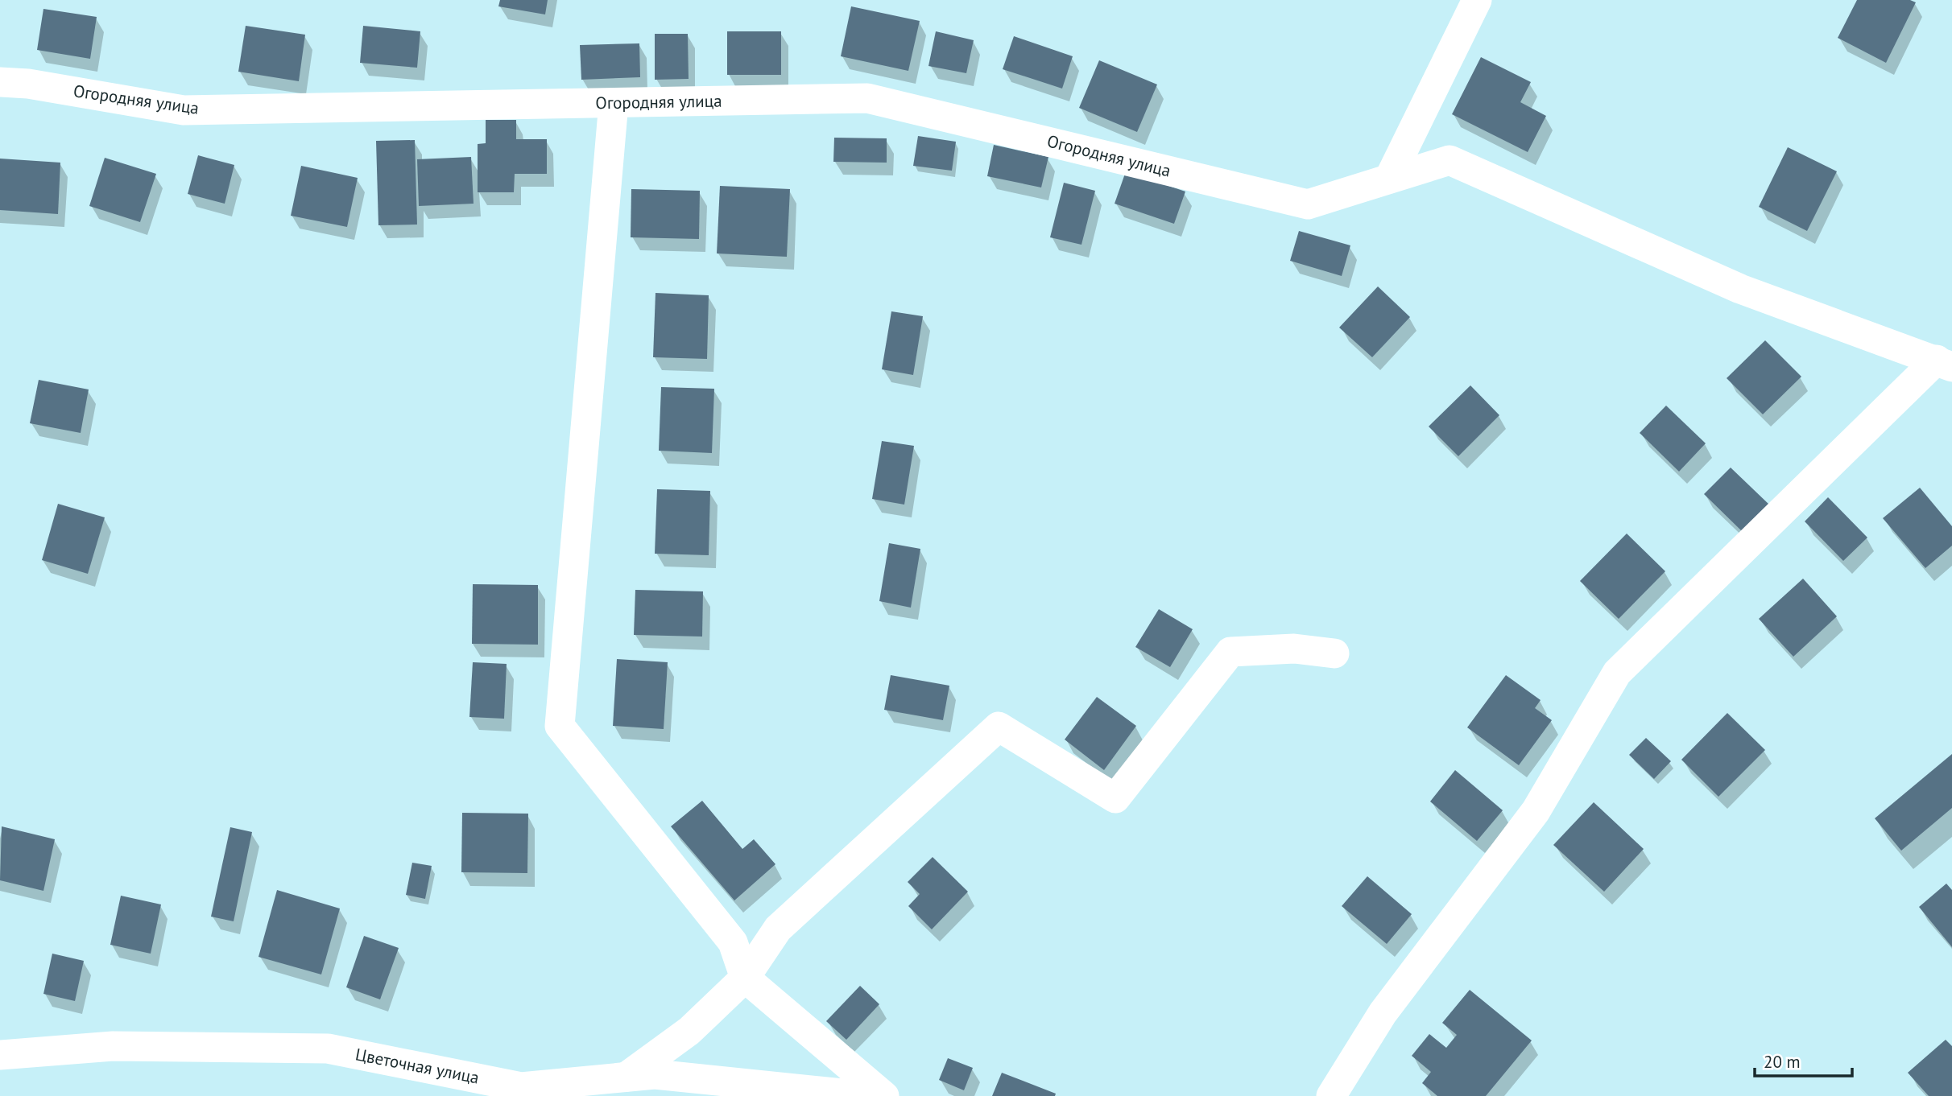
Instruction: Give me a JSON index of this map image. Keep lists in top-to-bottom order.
{
  "streets": {
    "street": ["Огородняя улица", "Цветочная улица"]
  },
  "scale_bar": "20 m"
}
